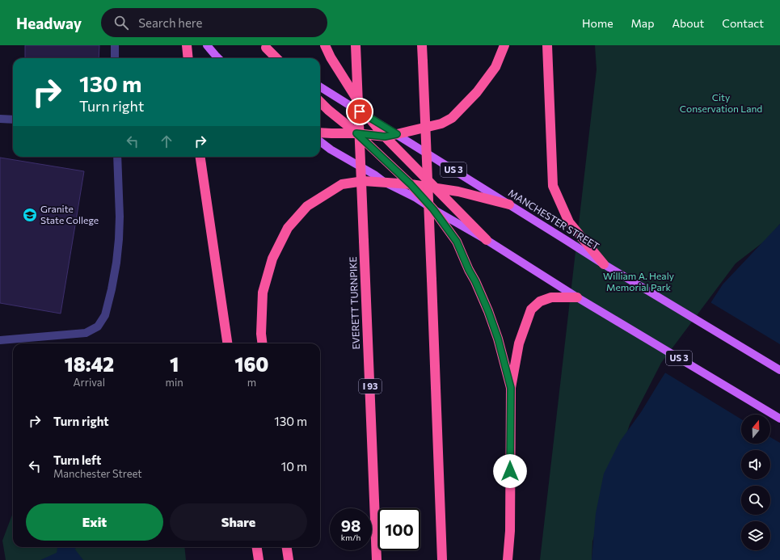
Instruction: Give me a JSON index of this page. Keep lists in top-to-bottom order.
{
  "streets": {
    "highway": ["EVERETT TURNPIKE", "I 93"],
    "main road": ["US 3", "MANCHESTER STREET"]
  },
  "parks": ["City Conservation Land", "William A. Healy Memorial Park"],
  "places": {
    "school or university": ["Granite State College"]
  },
  "north": "top",
  "page": {
    "header": "Headway",
    "search": "Search here",
    "nav": [
      "Home",
      "Map",
      "About",
      "Contact"
    ],
    "turn": ["130 m", "Turn right"],
    "eta": [
      "18:42",
      "Arrival",
      "1",
      "min",
      "160",
      "m"
    ],
    "list": [
      {
        "name": "Turn right",
        "value": "130 m"
      },
      {
        "name": "Turn left",
        "note": "Manchester Street",
        "value": "10 m"
      }
    ],
    "buttons": ["Exit", "Share"],
    "speed": "98 km/h",
    "limit": "100"
  }
}
